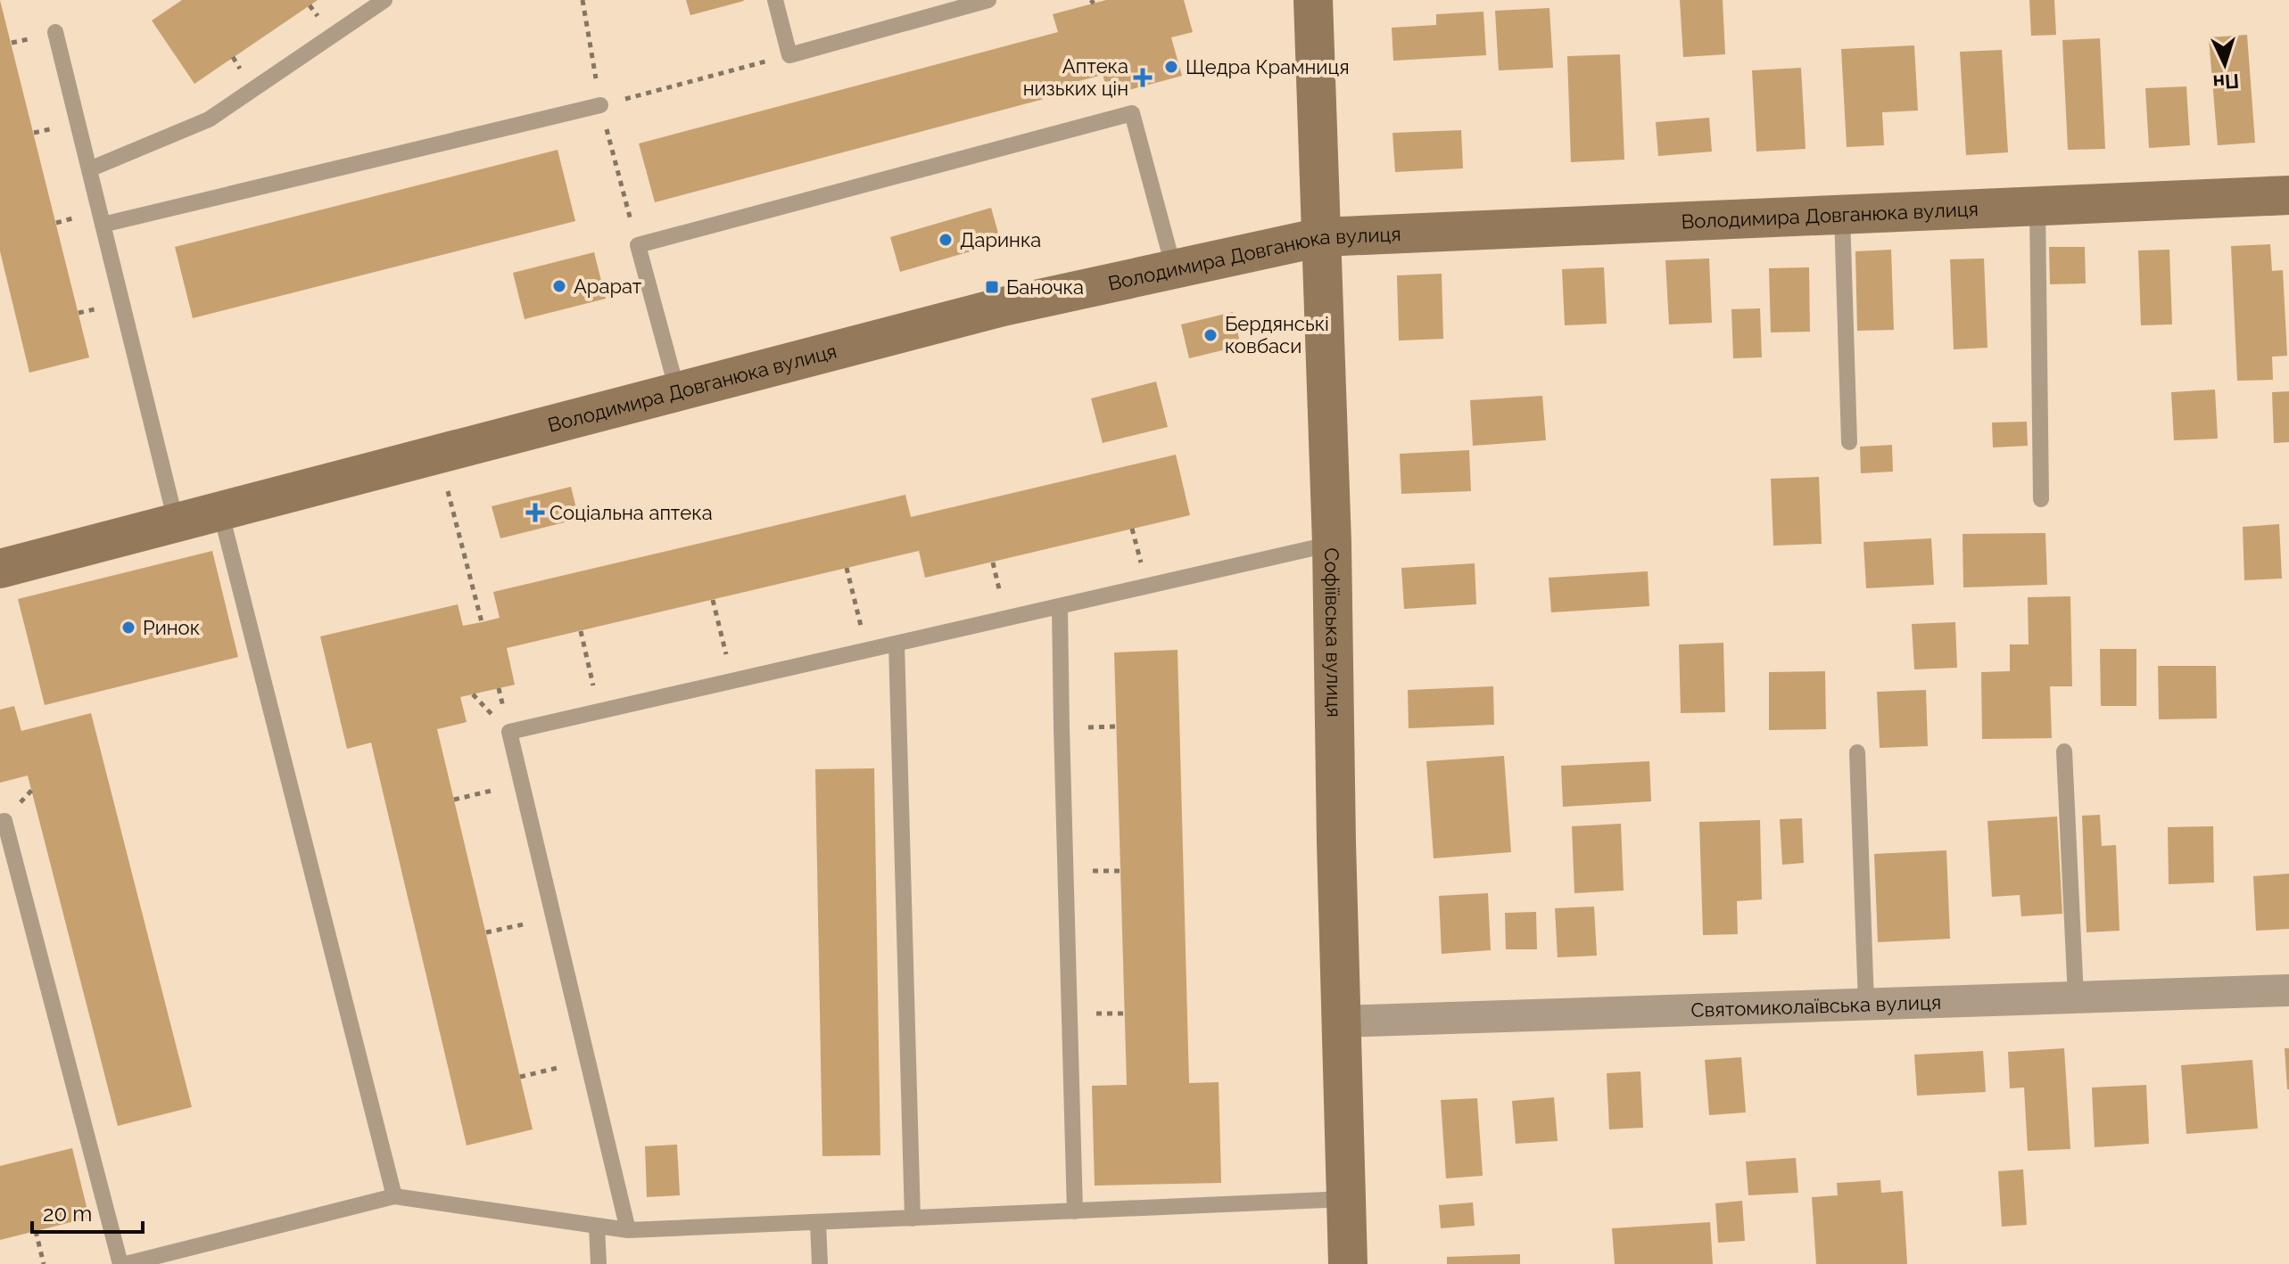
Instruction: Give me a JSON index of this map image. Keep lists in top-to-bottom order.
{
  "streets": {
    "main road": ["Володимира Довганюка вулиця", "Софіївська вулиця"],
    "street": ["Святомиколаївська вулиця"]
  },
  "crossings": [
    ["Володимира Довганюка вулиця", "Софіївська вулиця"],
    ["Софіївська вулиця", "Святомиколаївська вулиця"]
  ],
  "places": {
    "other": [
      "Щедра Крамниця",
      "Даринка",
      "Арарат",
      "Бердянські ковбаси",
      "Ринок"
    ],
    "health": ["Аптека низьких цін", "Соціальна аптека"],
    "transit": ["Баночка"]
  },
  "scale_bar": "20 m",
  "north": "bottom"
}
